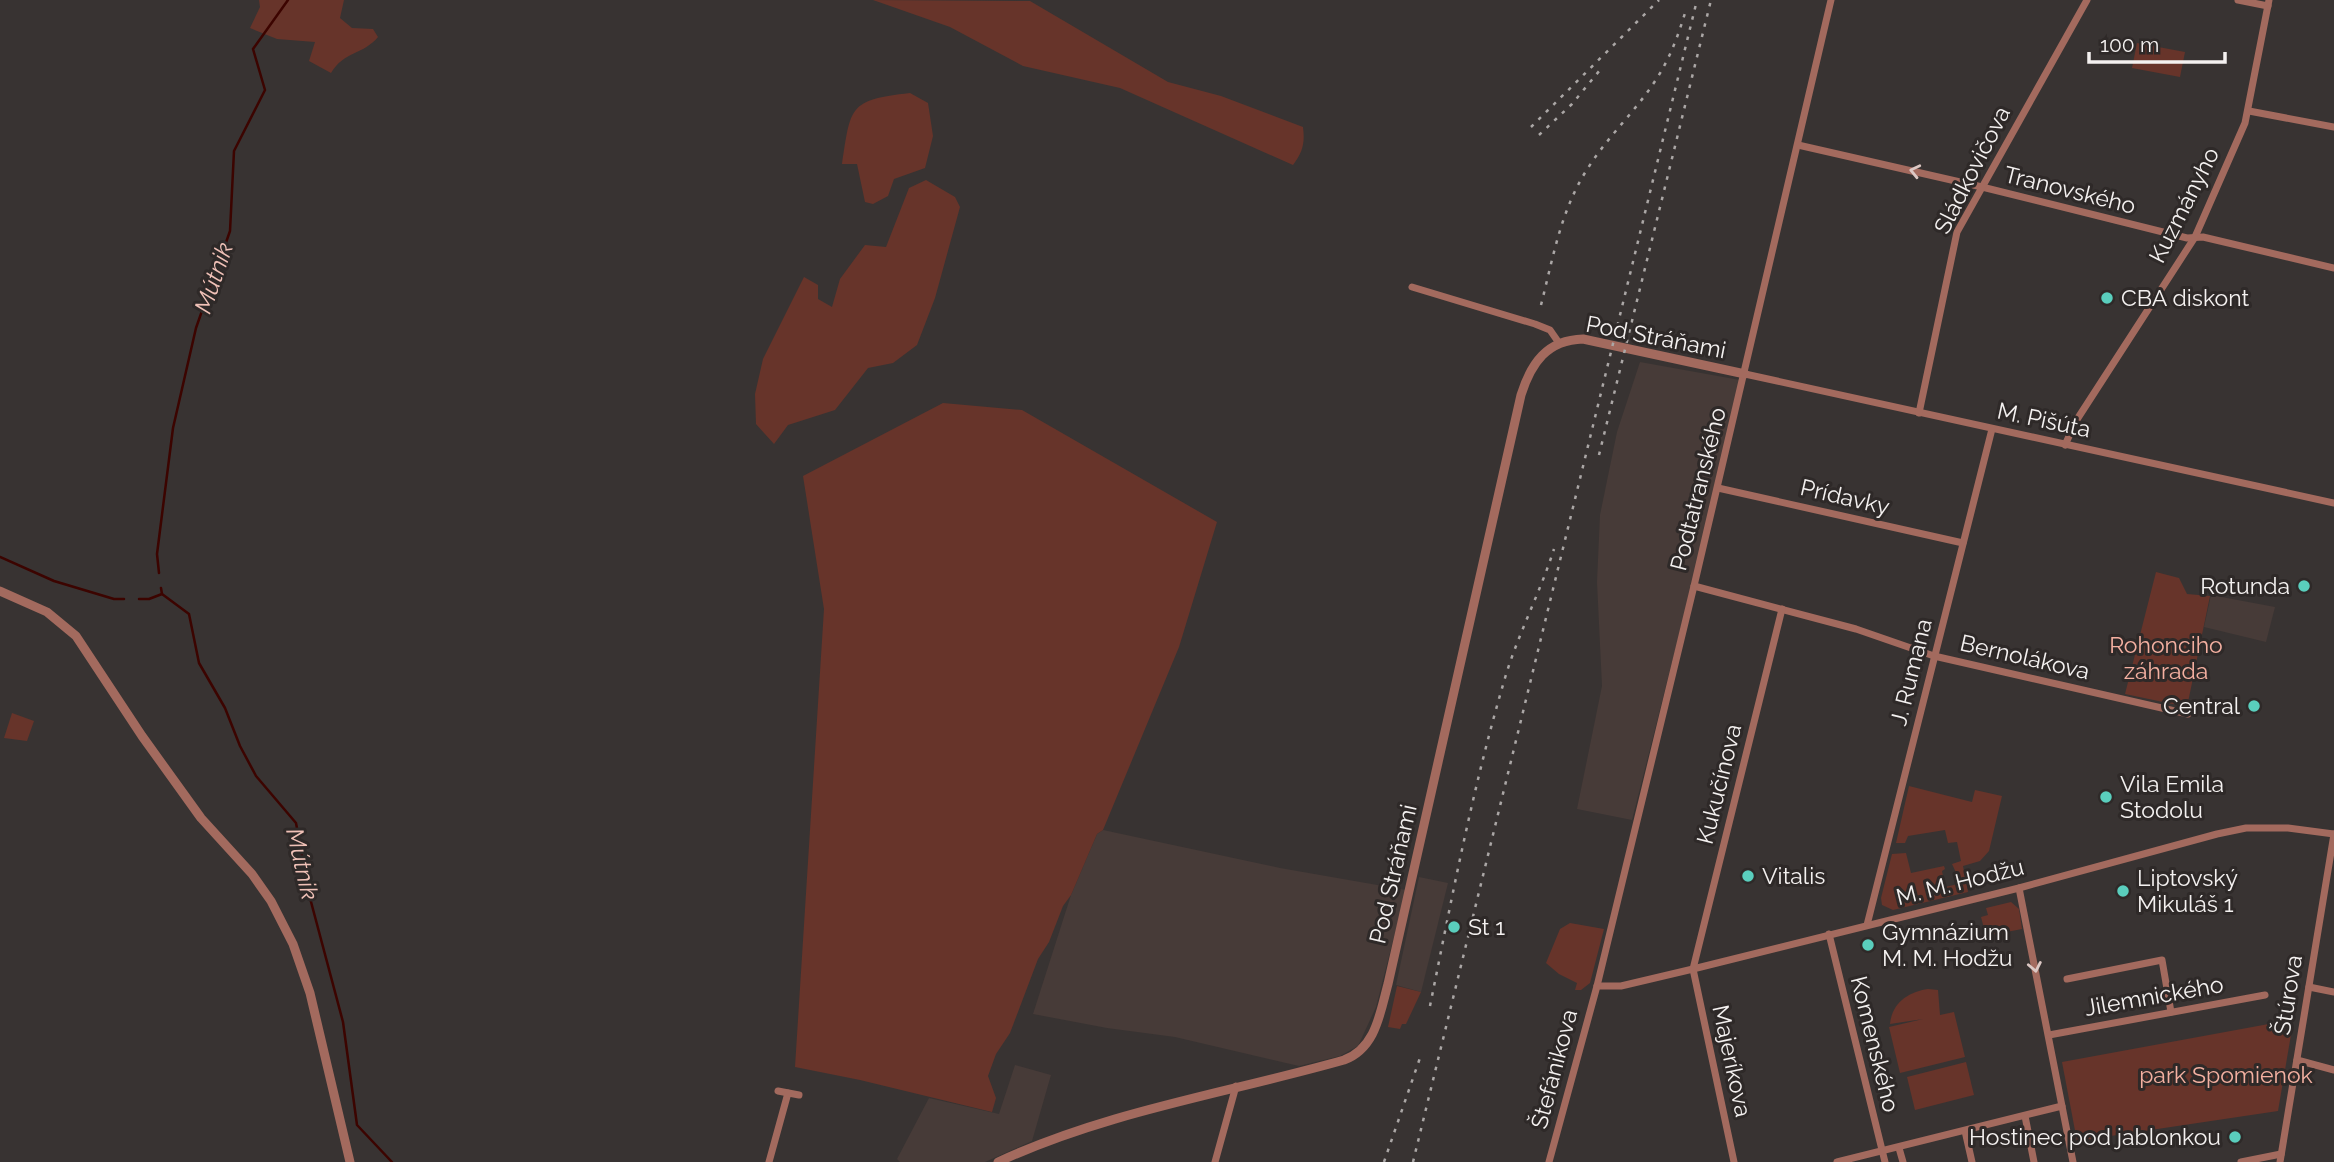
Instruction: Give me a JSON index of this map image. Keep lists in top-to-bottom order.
{
  "streets": {
    "street": [
      "Sládkovičova",
      "Tranovského",
      "Kuzmányho",
      "Pod Stráňami",
      "M. Pišúta",
      "Podtatranského",
      "Prídavky",
      "Bernolákova",
      "J. Rumana",
      "Kukučínova",
      "M. M. Hodžu",
      "Štúrova",
      "Jilemnického",
      "Komenského",
      "Majeríkova",
      "Štefánikova"
    ]
  },
  "crossings": [
    ["Sládkovičova", "Tranovského"],
    ["Sládkovičova", "M. Pišúta"],
    ["Tranovského", "Kuzmányho"],
    ["Tranovského", "Podtatranského"],
    ["Kuzmányho", "M. Pišúta"],
    ["Pod Stráňami", "M. Pišúta"],
    ["Pod Stráňami", "Podtatranského"],
    ["M. Pišúta", "Podtatranského"],
    ["M. Pišúta", "J. Rumana"],
    ["Podtatranského", "Prídavky"],
    ["Podtatranského", "Bernolákova"],
    ["Podtatranského", "M. M. Hodžu"],
    ["Podtatranského", "Štefánikova"],
    ["Prídavky", "J. Rumana"],
    ["Bernolákova", "J. Rumana"],
    ["Bernolákova", "Kukučínova"],
    ["J. Rumana", "M. M. Hodžu"],
    ["Kukučínova", "M. M. Hodžu"],
    ["Kukučínova", "Majeríkova"],
    ["M. M. Hodžu", "Štúrova"],
    ["M. M. Hodžu", "Komenského"],
    ["M. M. Hodžu", "Majeríkova"],
    ["M. M. Hodžu", "Štefánikova"]
  ],
  "water": ["Mútnik"],
  "parks": ["Rohonciho záhrada", "park Spomienok"],
  "places": [
    "CBA diskont",
    "Rotunda",
    "Central",
    "Vila Emila Stodolu",
    "Vitalis",
    "Liptovský Mikuláš 1",
    "St 1",
    "Gymnázium M. M. Hodžu",
    "Hostinec pod jablonkou"
  ],
  "scale_bar": "100 m"
}
